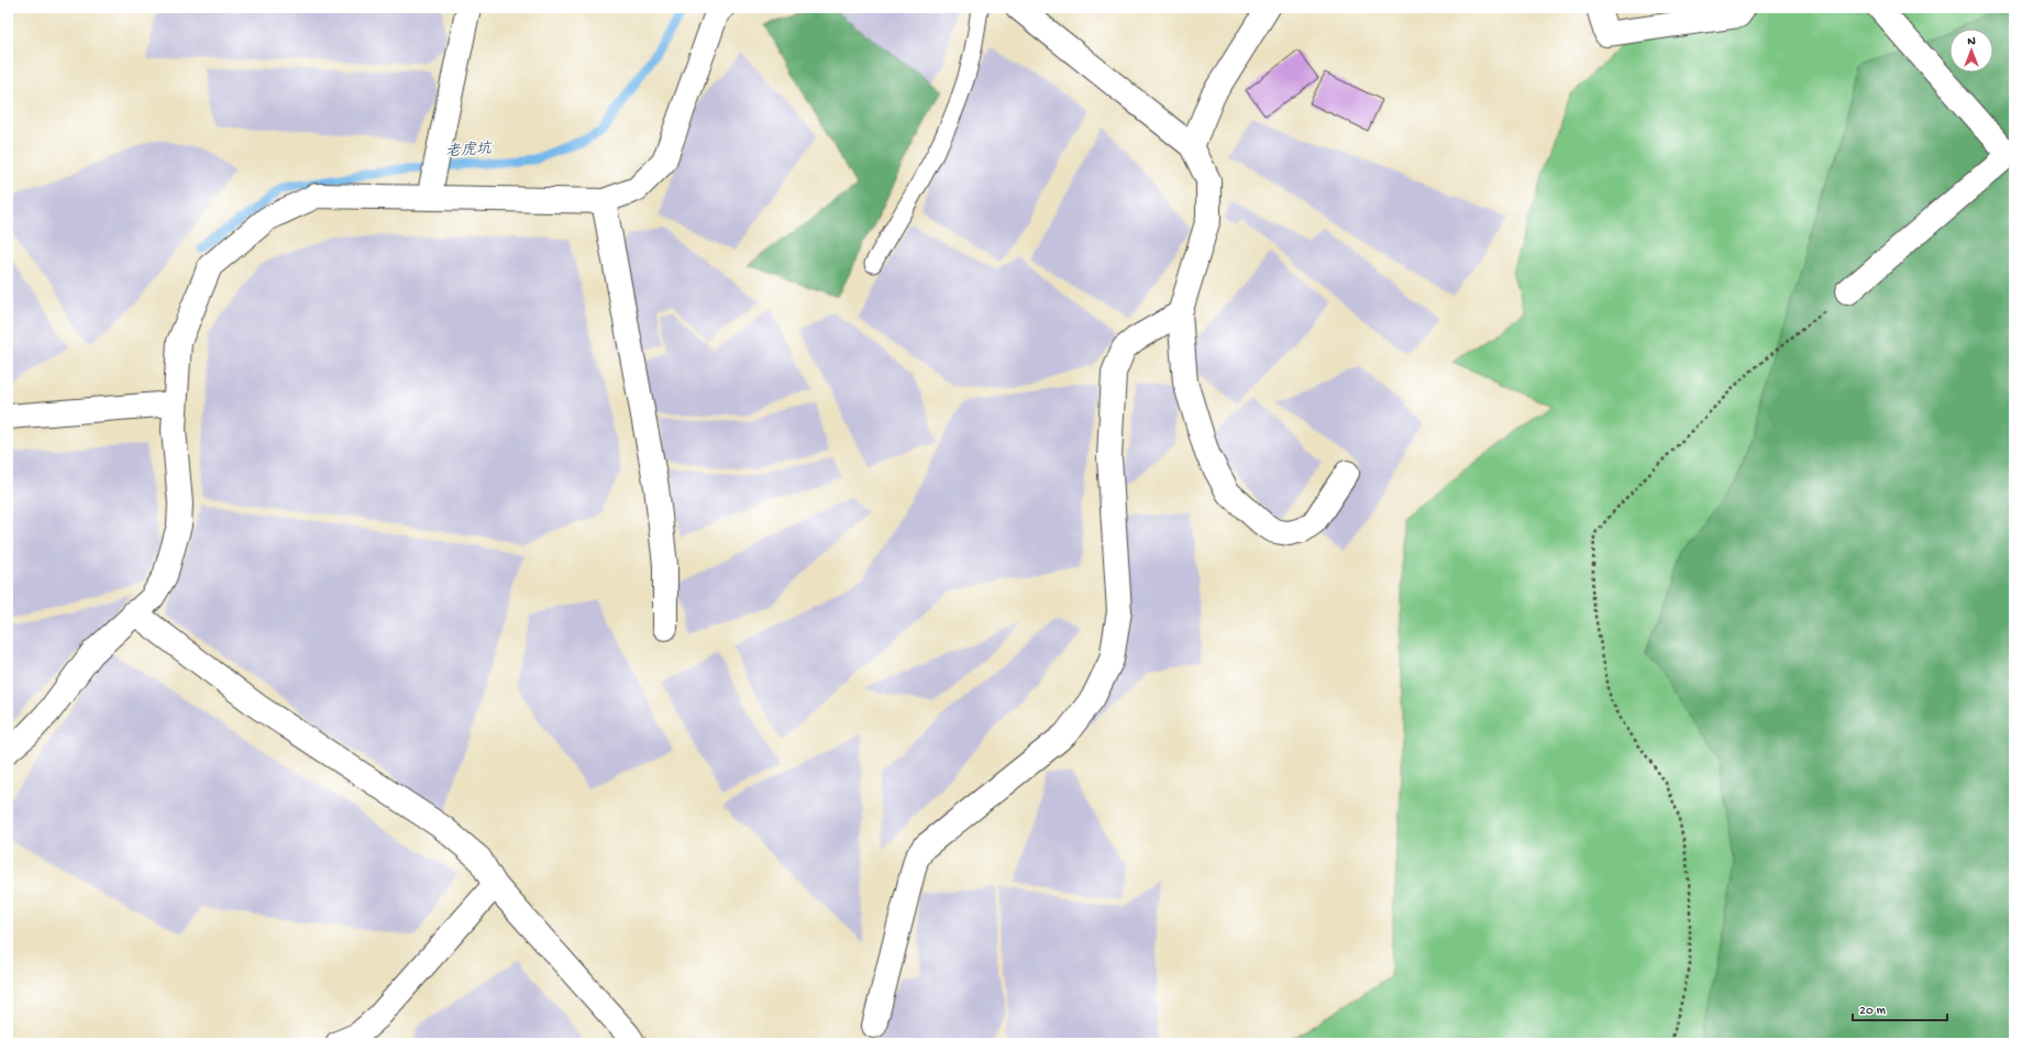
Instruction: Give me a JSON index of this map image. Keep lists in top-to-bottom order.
{
  "water": ["老虎坑"],
  "scale_bar": "20 m",
  "north": "top"
}
